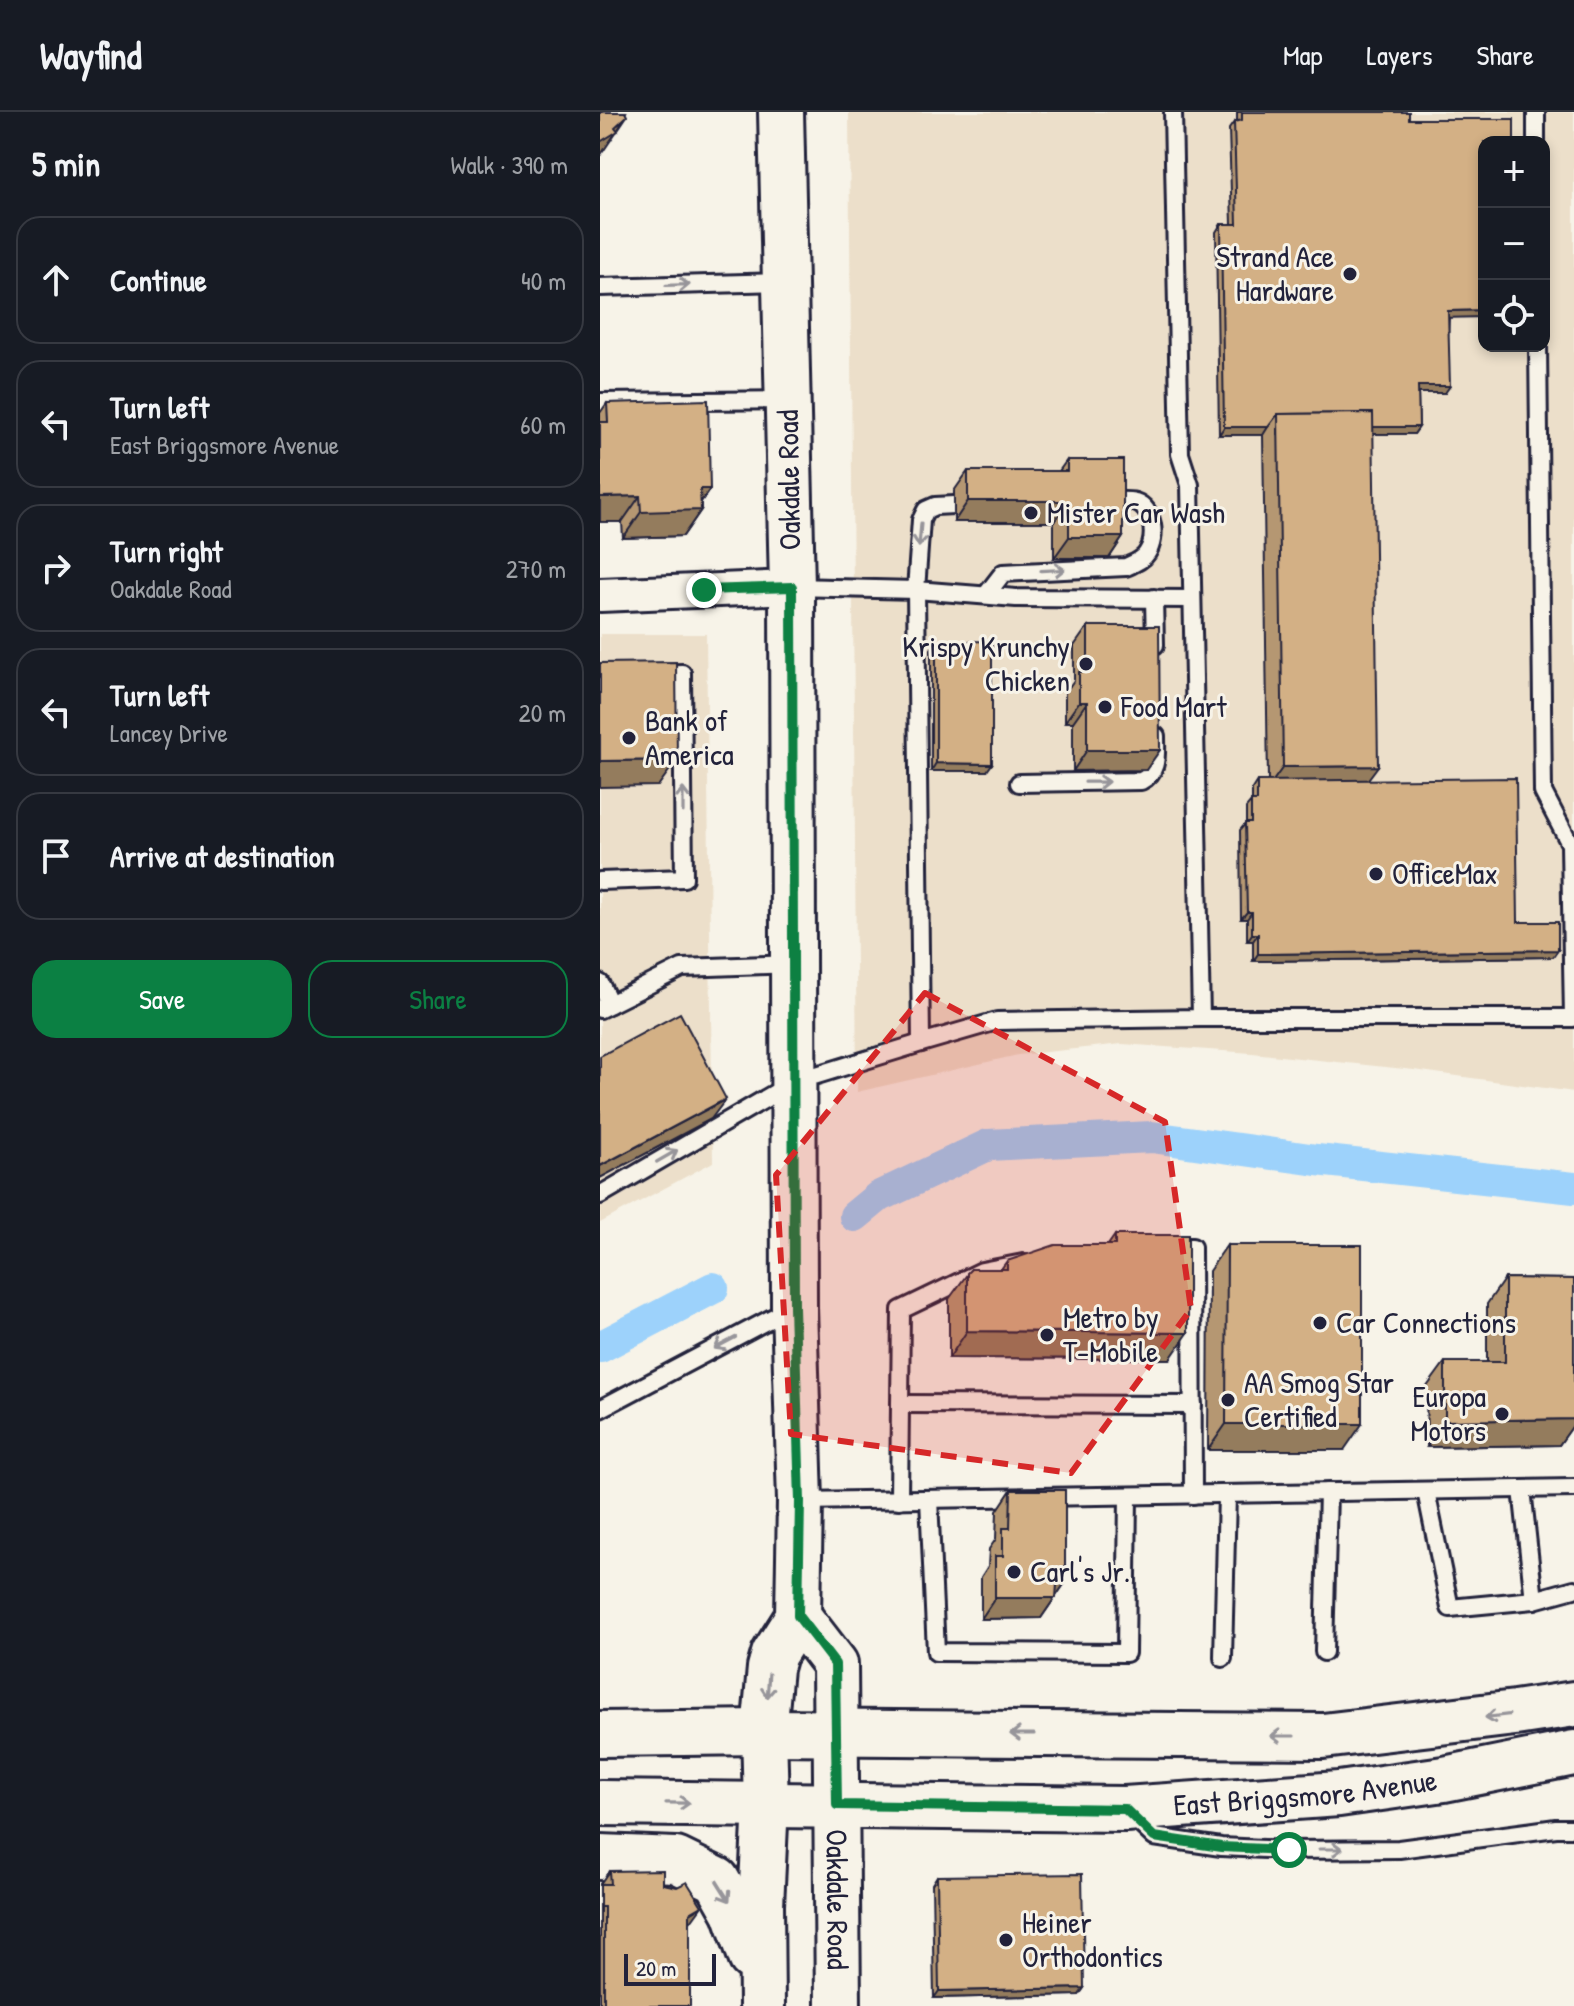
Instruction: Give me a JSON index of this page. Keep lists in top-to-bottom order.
{
  "streets": {
    "main road": ["Oakdale Road", "East Briggsmore Avenue"]
  },
  "crossings": [
    ["Oakdale Road", "East Briggsmore Avenue"]
  ],
  "places": [
    "Strand Ace Hardware",
    "Mister Car Wash",
    "Krispy Krunchy Chicken",
    "Food Mart",
    "Bank of America",
    "OfficeMax",
    "Car Connections",
    "Metro by T-Mobile",
    "AA Smog Star Certified",
    "Europa Motors",
    "Carl's Jr.",
    "Heiner Orthodontics"
  ],
  "scale_bar": "20 m",
  "page": {
    "header": "Wayfind",
    "nav": ["Map", "Layers", "Share"],
    "heading": ["5 min", "Walk · 390 m"],
    "map_buttons": ["+", "−"],
    "list": [
      ["Continue", "40 m"],
      ["Turn left", "East Briggsmore Avenue", "60 m"],
      ["Turn right", "Oakdale Road", "270 m"],
      ["Turn left", "Lancey Drive", "20 m"],
      "Arrive at destination"
    ],
    "buttons": ["Save", "Share"],
    "scale": "20 m"
  }
}
